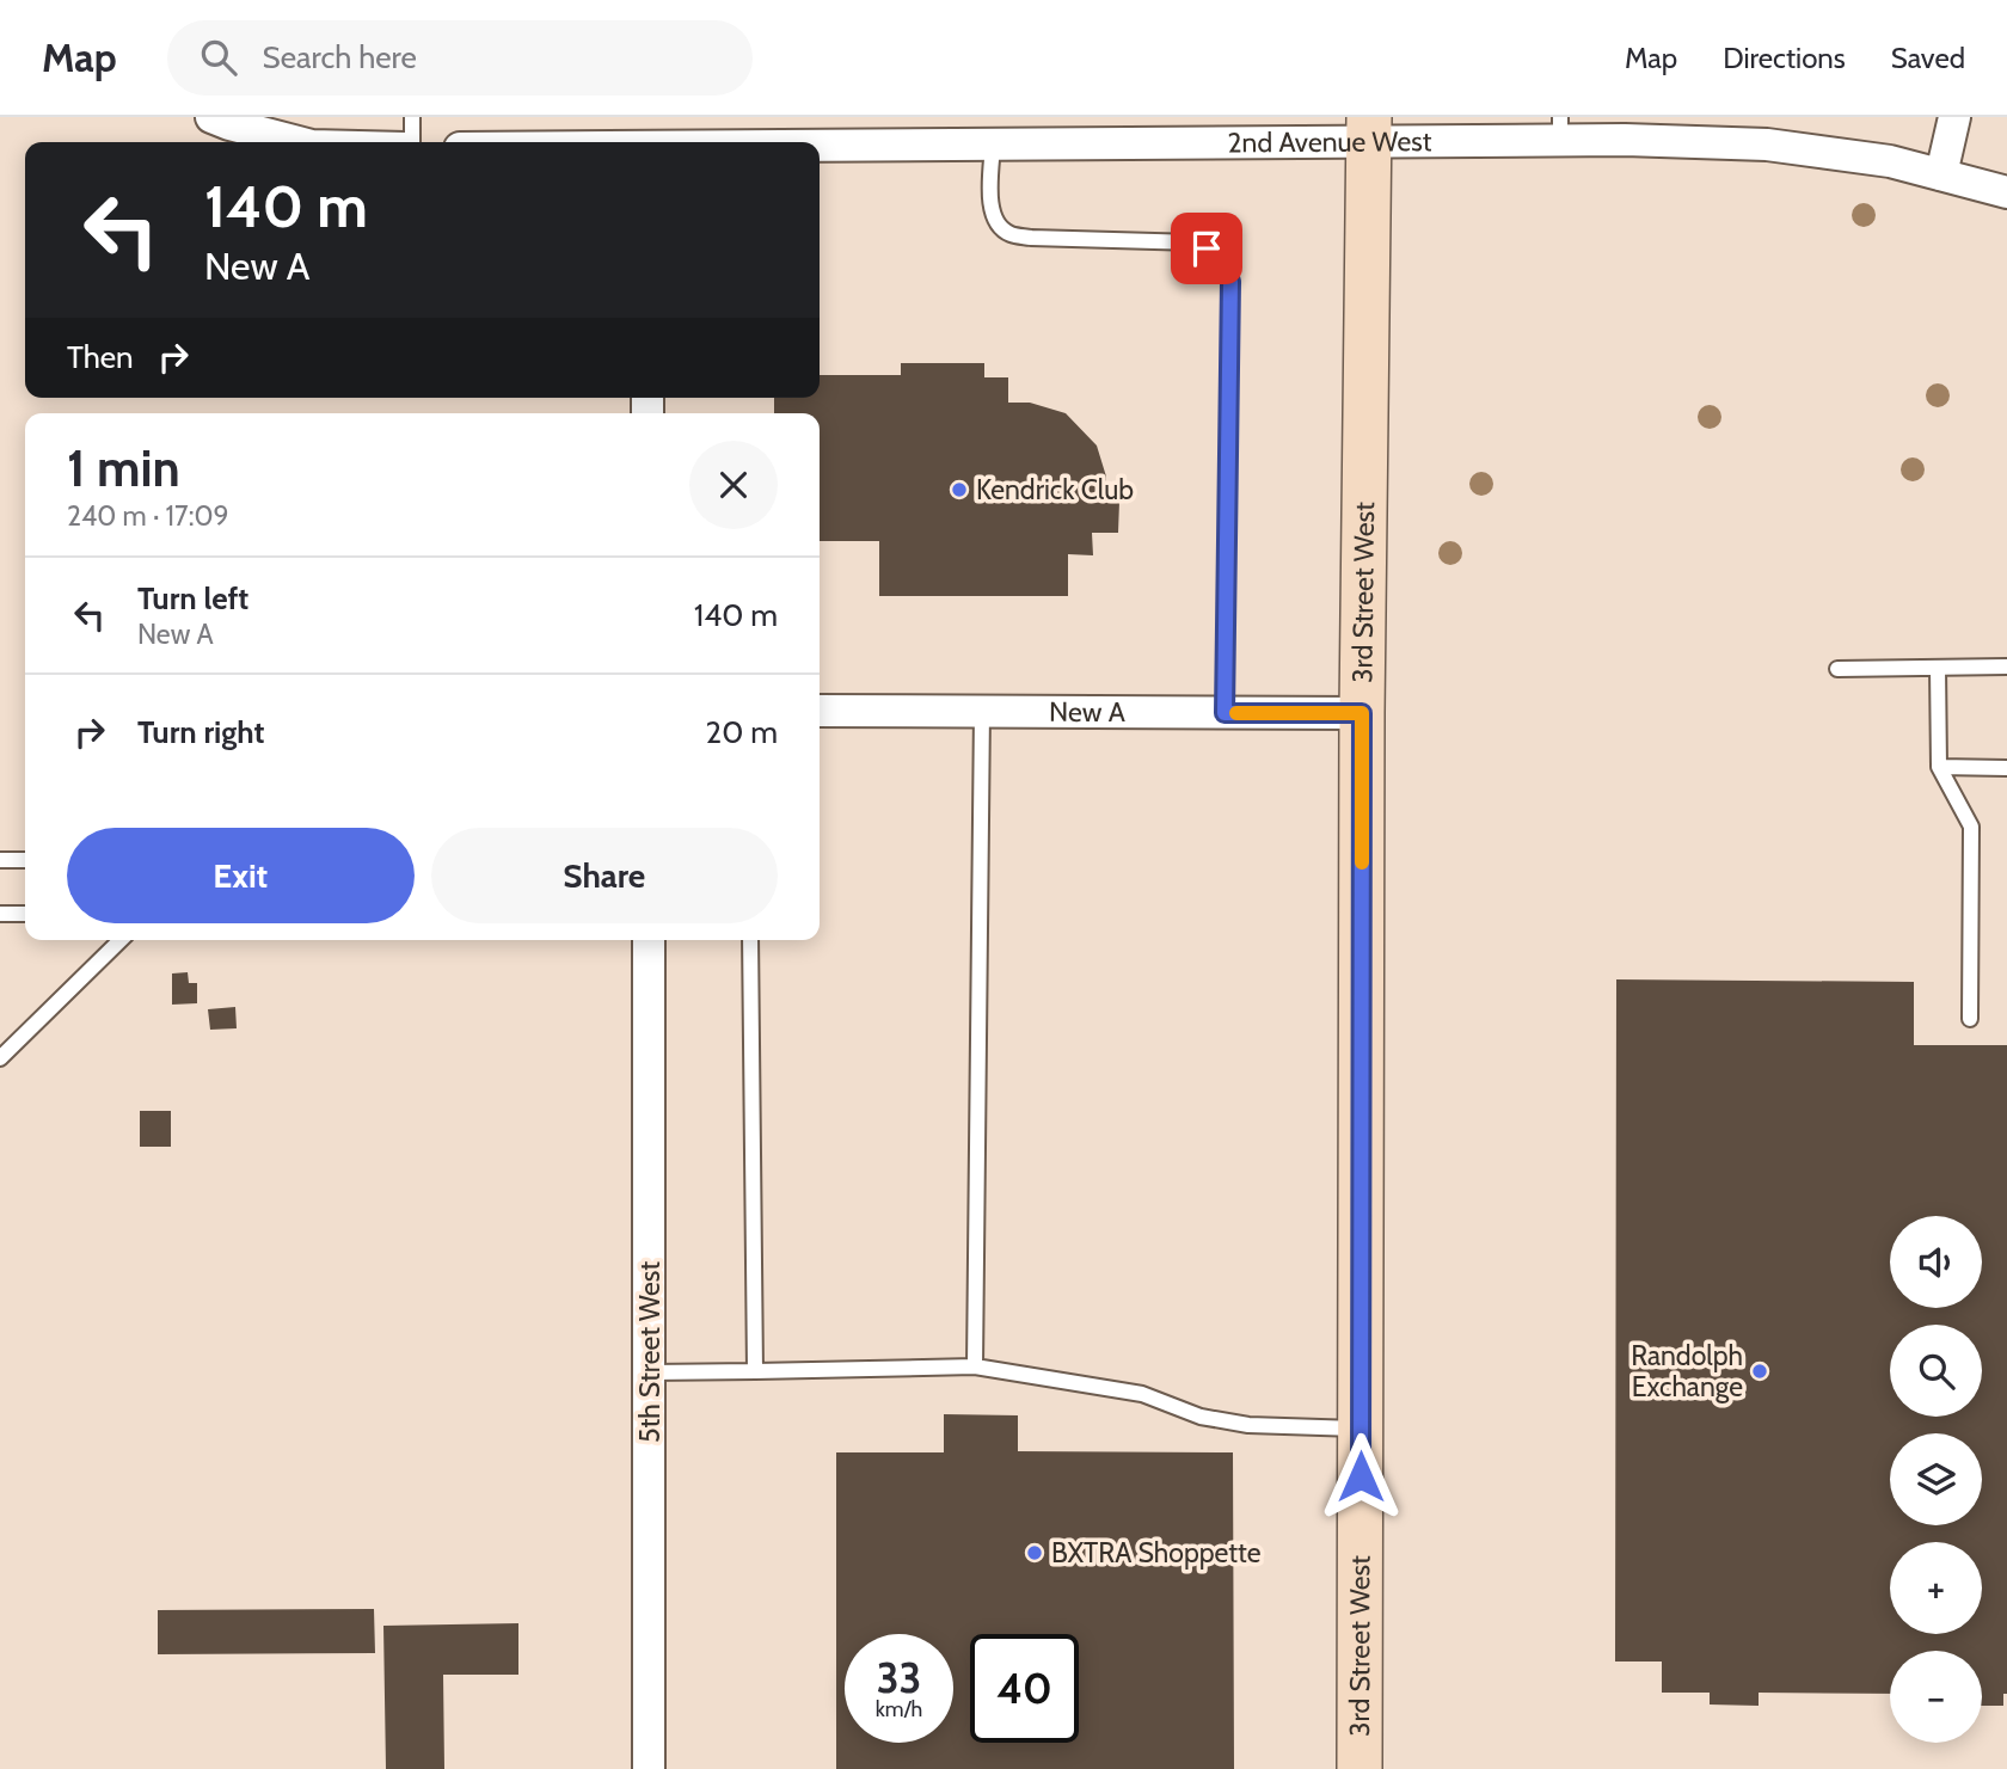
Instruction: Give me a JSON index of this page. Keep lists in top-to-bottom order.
{
  "streets": {
    "street": [
      "2nd Avenue West",
      "3rd Street West",
      "New A",
      "5th Street West"
    ]
  },
  "crossings": [
    ["2nd Avenue West", "3rd Street West"],
    ["3rd Street West", "New A"]
  ],
  "places": ["Kendrick Club", "Randolph Exchange", "BXTRA Shoppette"],
  "page": {
    "header": "Map",
    "search": "Search here",
    "nav": ["Map", "Directions", "Saved"],
    "turn": ["140 m", "New A"],
    "then": "Then",
    "heading": ["1 min", "240 m · 17:09"],
    "list": [
      {
        "name": "Turn left",
        "note": "New A",
        "value": "140 m"
      },
      {
        "name": "Turn right",
        "value": "20 m"
      }
    ],
    "buttons": ["Exit", "Share"],
    "map_buttons": ["+", "−"],
    "speed": "33 km/h",
    "limit": "40"
  }
}
